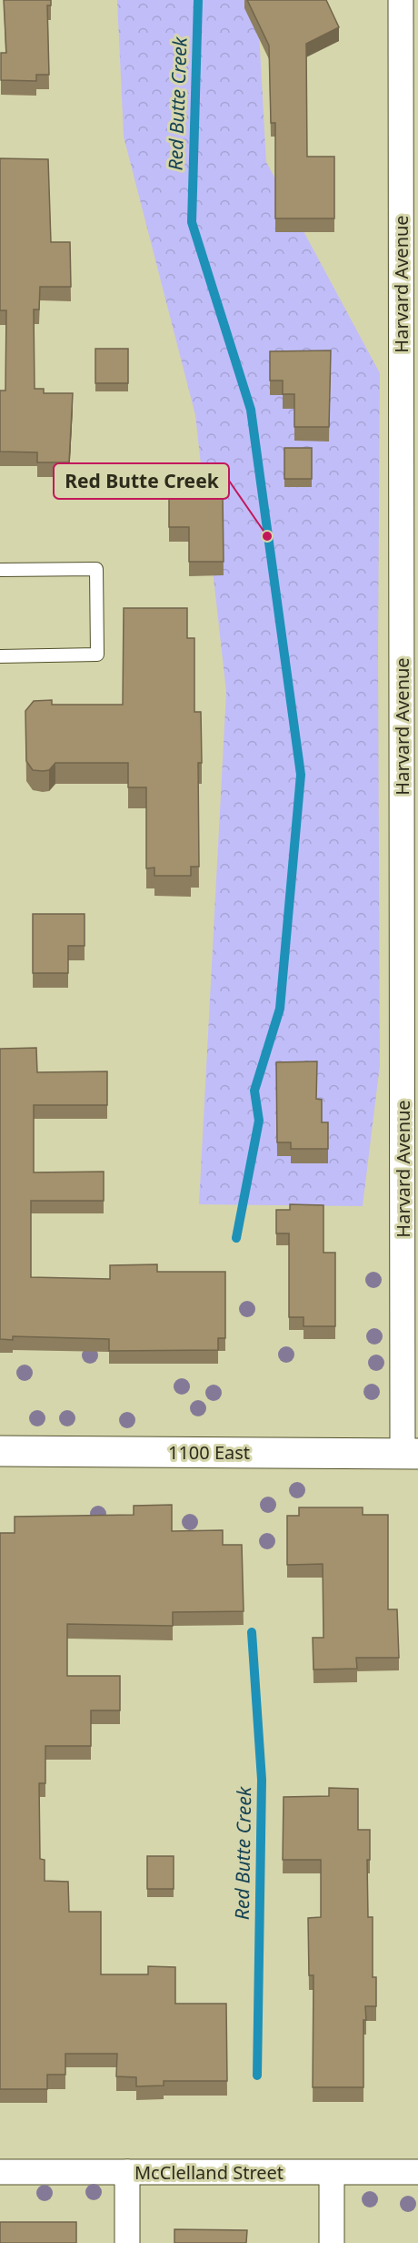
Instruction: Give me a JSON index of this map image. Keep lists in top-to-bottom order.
{
  "streets": {
    "street": ["Harvard Avenue", "1100 East", "McClelland Street"]
  },
  "crossings": [
    ["Harvard Avenue", "1100 East"]
  ],
  "water": ["Red Butte Creek"],
  "places": ["Red Butte Creek"]
}
